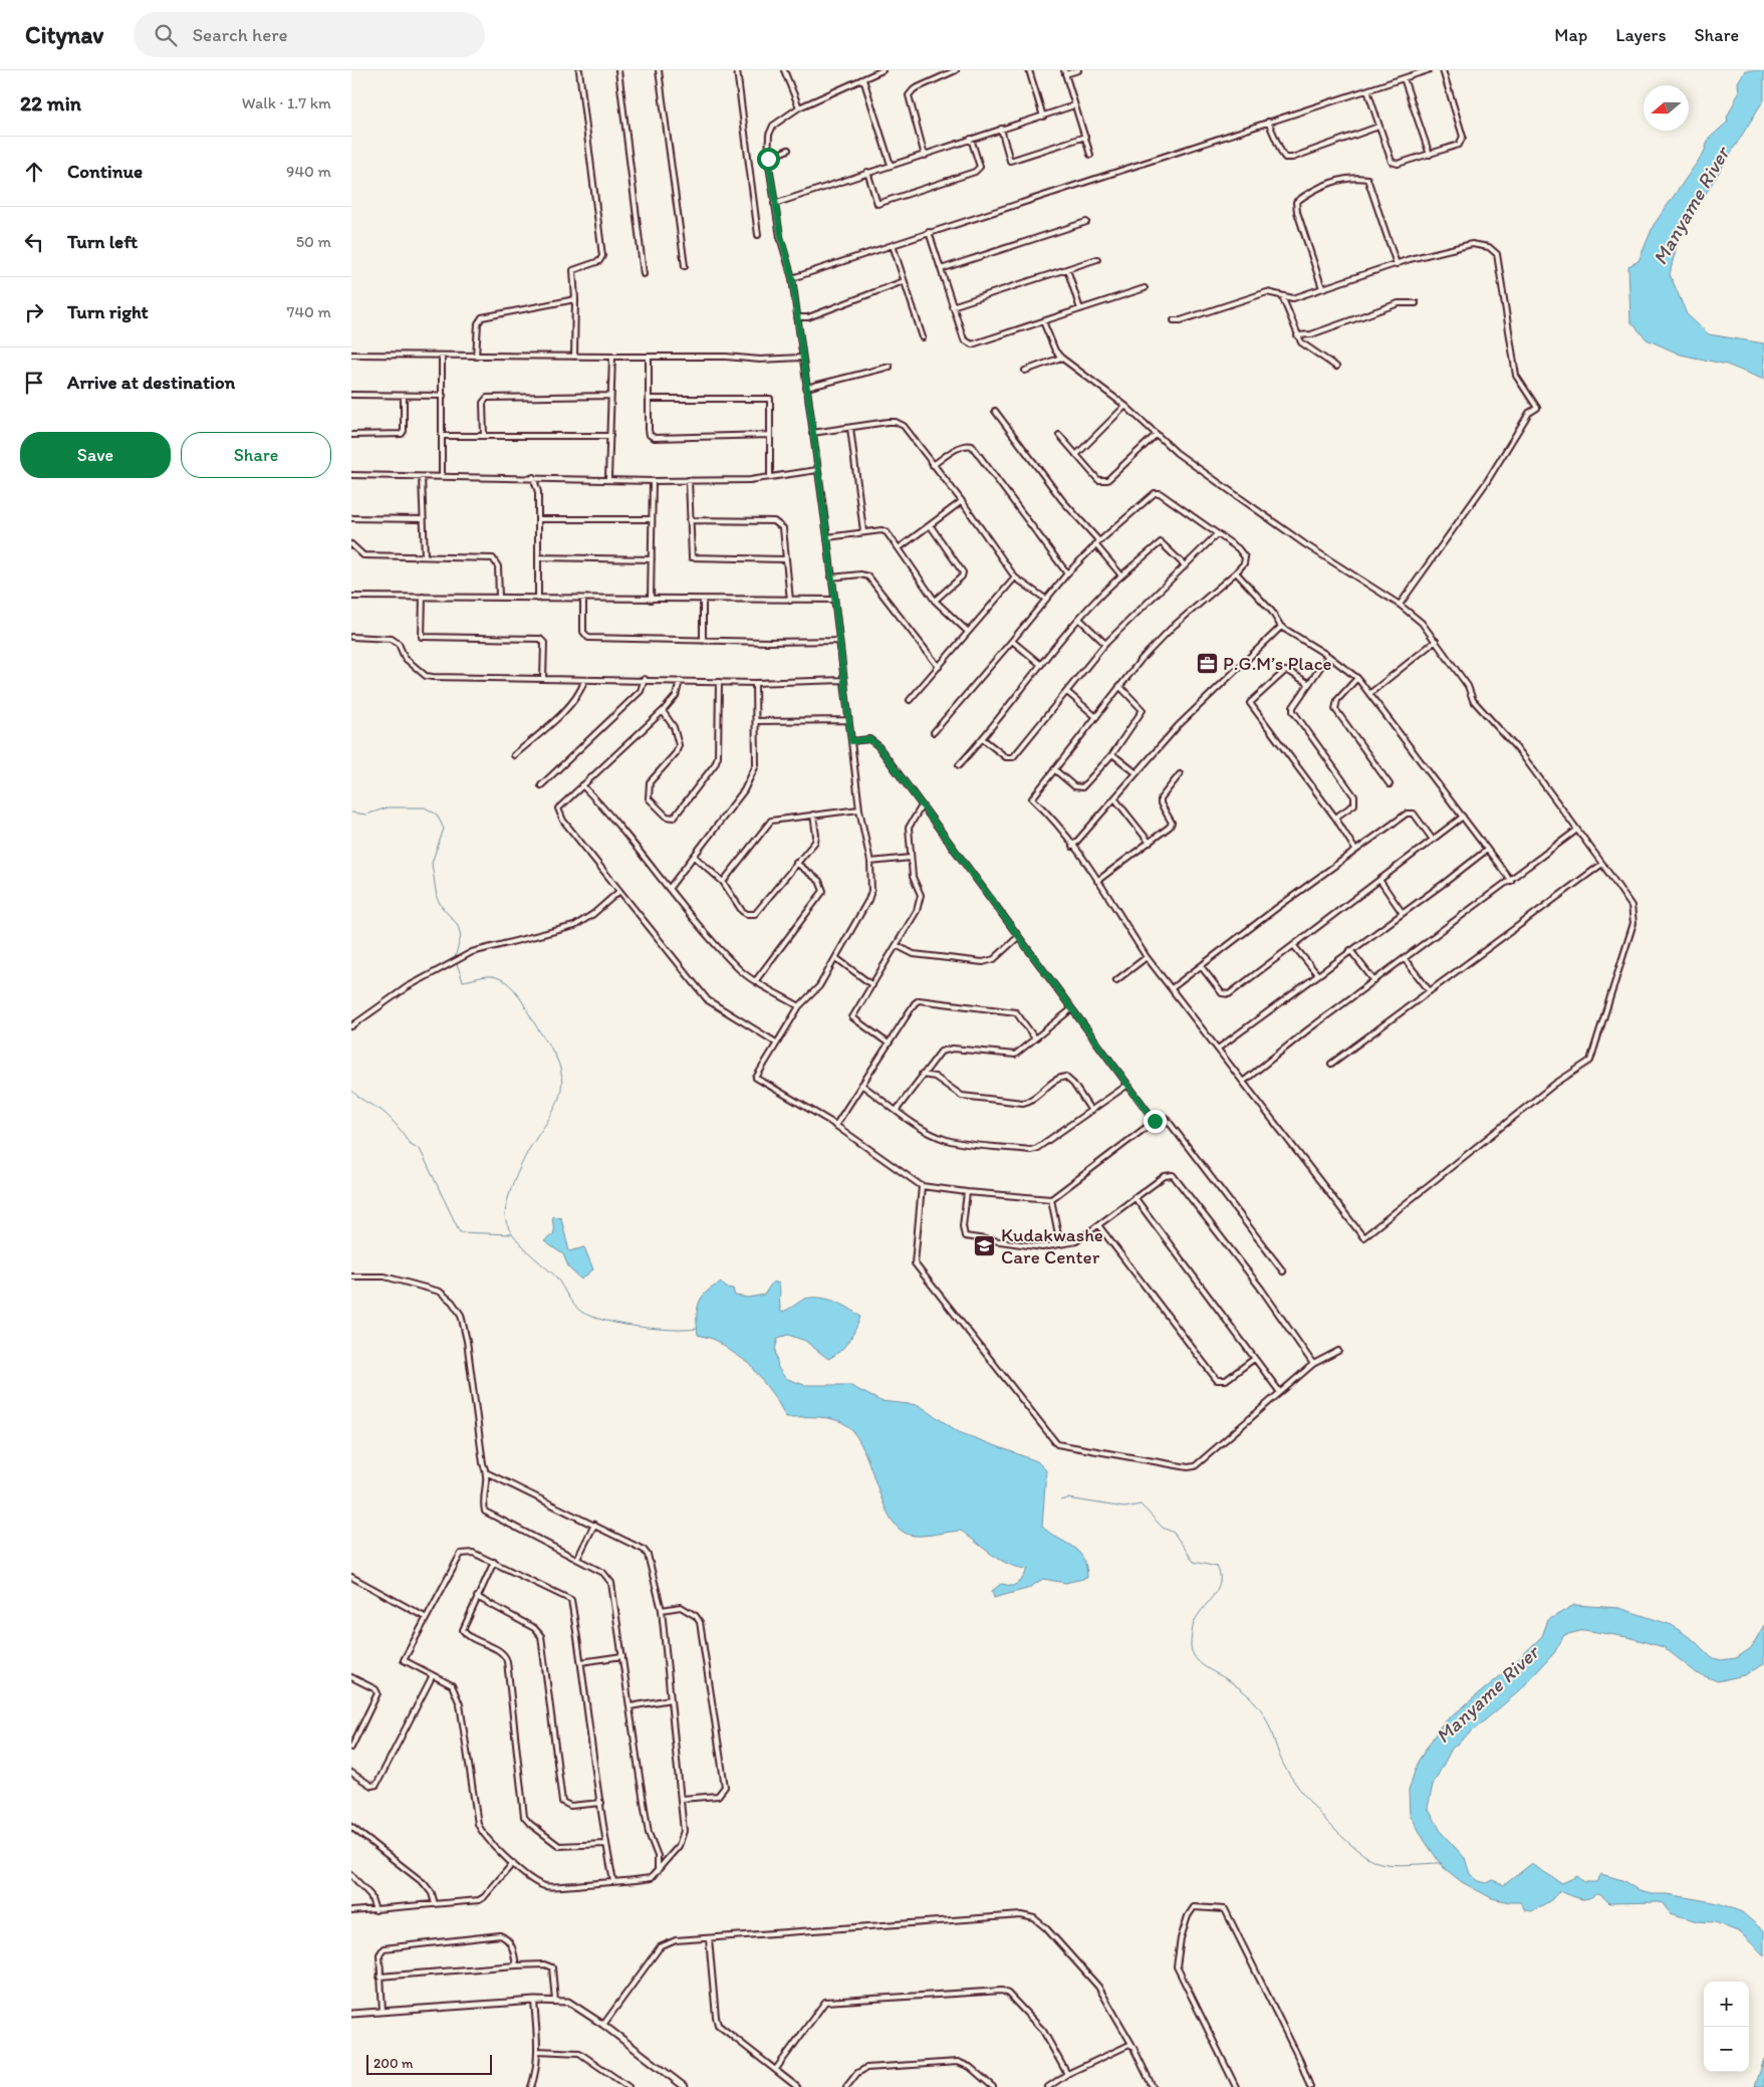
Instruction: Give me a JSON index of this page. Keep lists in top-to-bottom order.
{
  "water": ["Manyame River"],
  "places": {
    "office": ["P.G.M’s Place"],
    "school or university": ["Kudakwashe Care Center"]
  },
  "scale_bar": "200 m",
  "north": "left",
  "page": {
    "header": "Citynav",
    "search": "Search here",
    "nav": ["Map", "Layers", "Share"],
    "heading": ["22 min", "Walk · 1.7 km"],
    "list": [
      ["Continue", "940 m"],
      ["Turn left", "50 m"],
      ["Turn right", "740 m"],
      "Arrive at destination"
    ],
    "buttons": ["Save", "Share"],
    "map_buttons": ["+", "−"],
    "scale": "200 m"
  }
}
